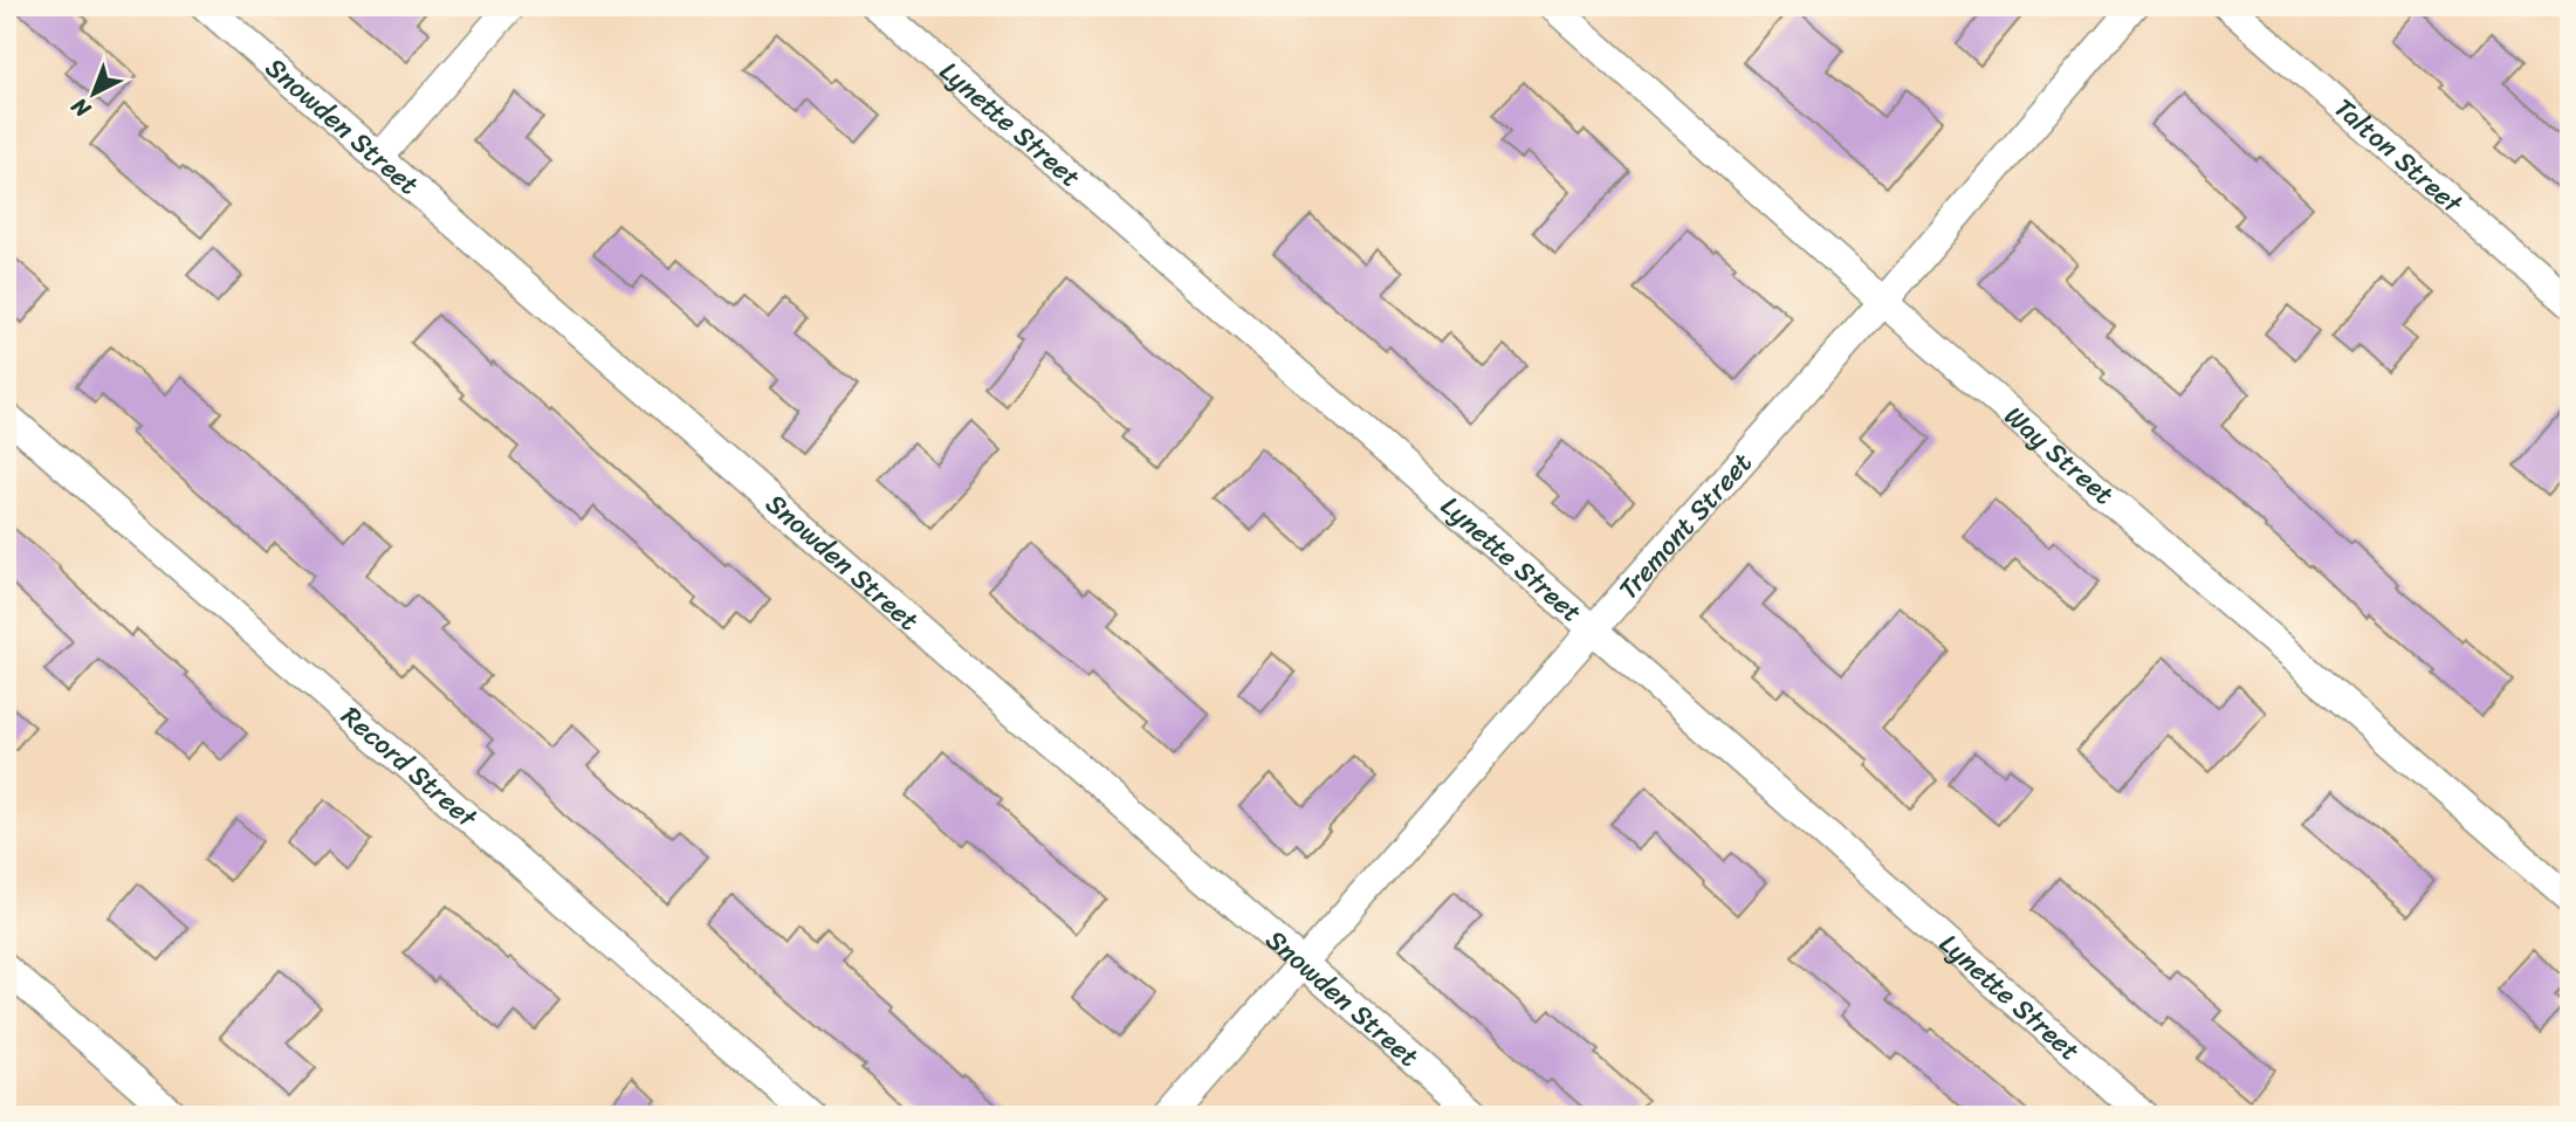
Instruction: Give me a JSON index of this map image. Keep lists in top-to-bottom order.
{
  "streets": {
    "street": [
      "Lynette Street",
      "Snowden Street",
      "Talton Street",
      "Way Street",
      "Tremont Street",
      "Record Street"
    ]
  },
  "crossings": [
    ["Lynette Street", "Tremont Street"],
    ["Snowden Street", "Tremont Street"],
    ["Way Street", "Tremont Street"]
  ],
  "north": "bottom left"
}
